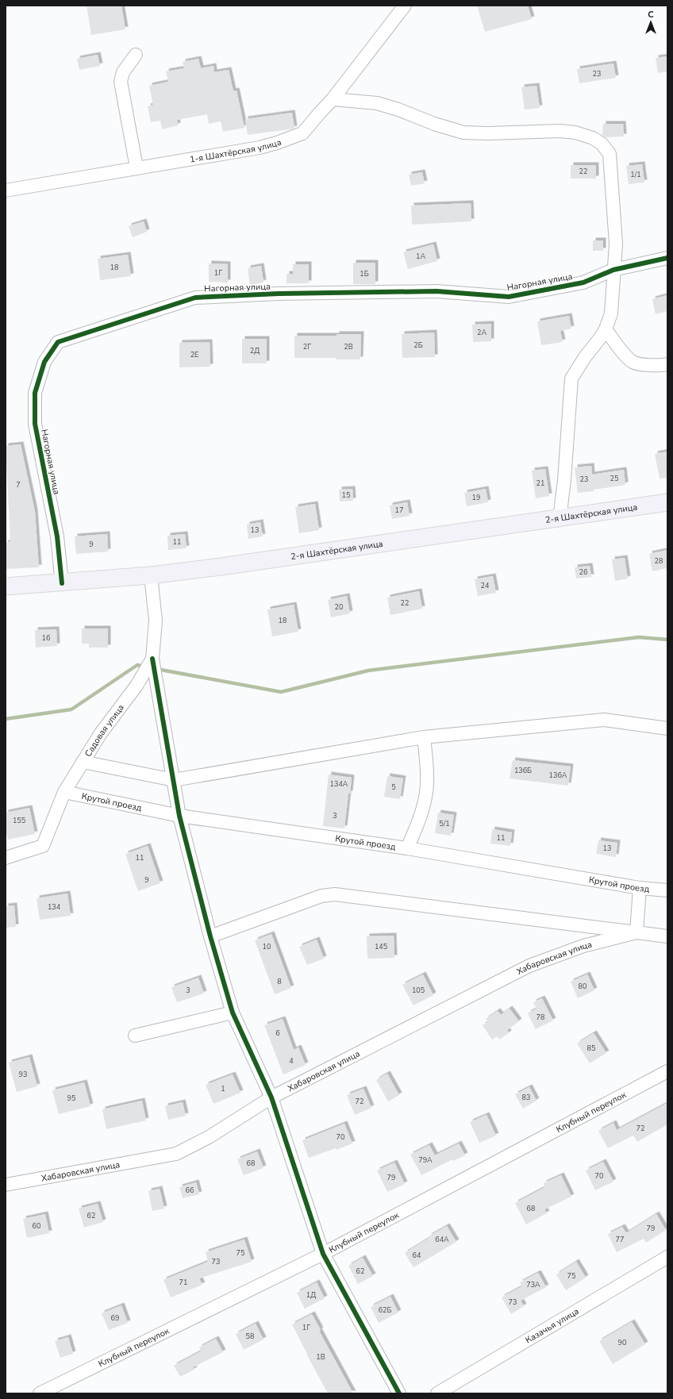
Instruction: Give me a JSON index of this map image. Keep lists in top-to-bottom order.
{
  "streets": {
    "main road": ["2-я Шахтёрская улица"],
    "street": [
      "1-я Шахтёрская улица",
      "Нагорная улица",
      "Садовая улица",
      "Крутой проезд",
      "Хабаровская улица",
      "Клубный переулок",
      "Казачья улица"
    ]
  },
  "crossings": [
    ["Нагорная улица", "2-я Шахтёрская улица"],
    ["2-я Шахтёрская улица", "Садовая улица"],
    ["Садовая улица", "Крутой проезд"]
  ],
  "house_numbers": [
    "23",
    "22",
    "1/1",
    "1А",
    "18",
    "1Г",
    "1Б",
    "2А",
    "2Б",
    "2Г",
    "2В",
    "2Д",
    "2Е",
    "25",
    "23",
    "21",
    "7",
    "15",
    "19",
    "17",
    "13",
    "11",
    "9",
    "28",
    "26",
    "24",
    "22",
    "20",
    "18",
    "16",
    "136Б",
    "136А",
    "134А",
    "5",
    "3",
    "155",
    "5/1",
    "11",
    "13",
    "11",
    "9",
    "134",
    "10",
    "145",
    "8",
    "80",
    "3",
    "105",
    "78",
    "6",
    "85",
    "4",
    "93",
    "1",
    "83",
    "95",
    "72",
    "72",
    "70",
    "79А",
    "68",
    "70",
    "79",
    "66",
    "68",
    "62",
    "60",
    "79",
    "64А",
    "77",
    "75",
    "64",
    "73",
    "62",
    "75",
    "71",
    "73А",
    "1Д",
    "73",
    "62Б",
    "69",
    "1Г",
    "58",
    "90",
    "1В"
  ],
  "north": "top"
}
